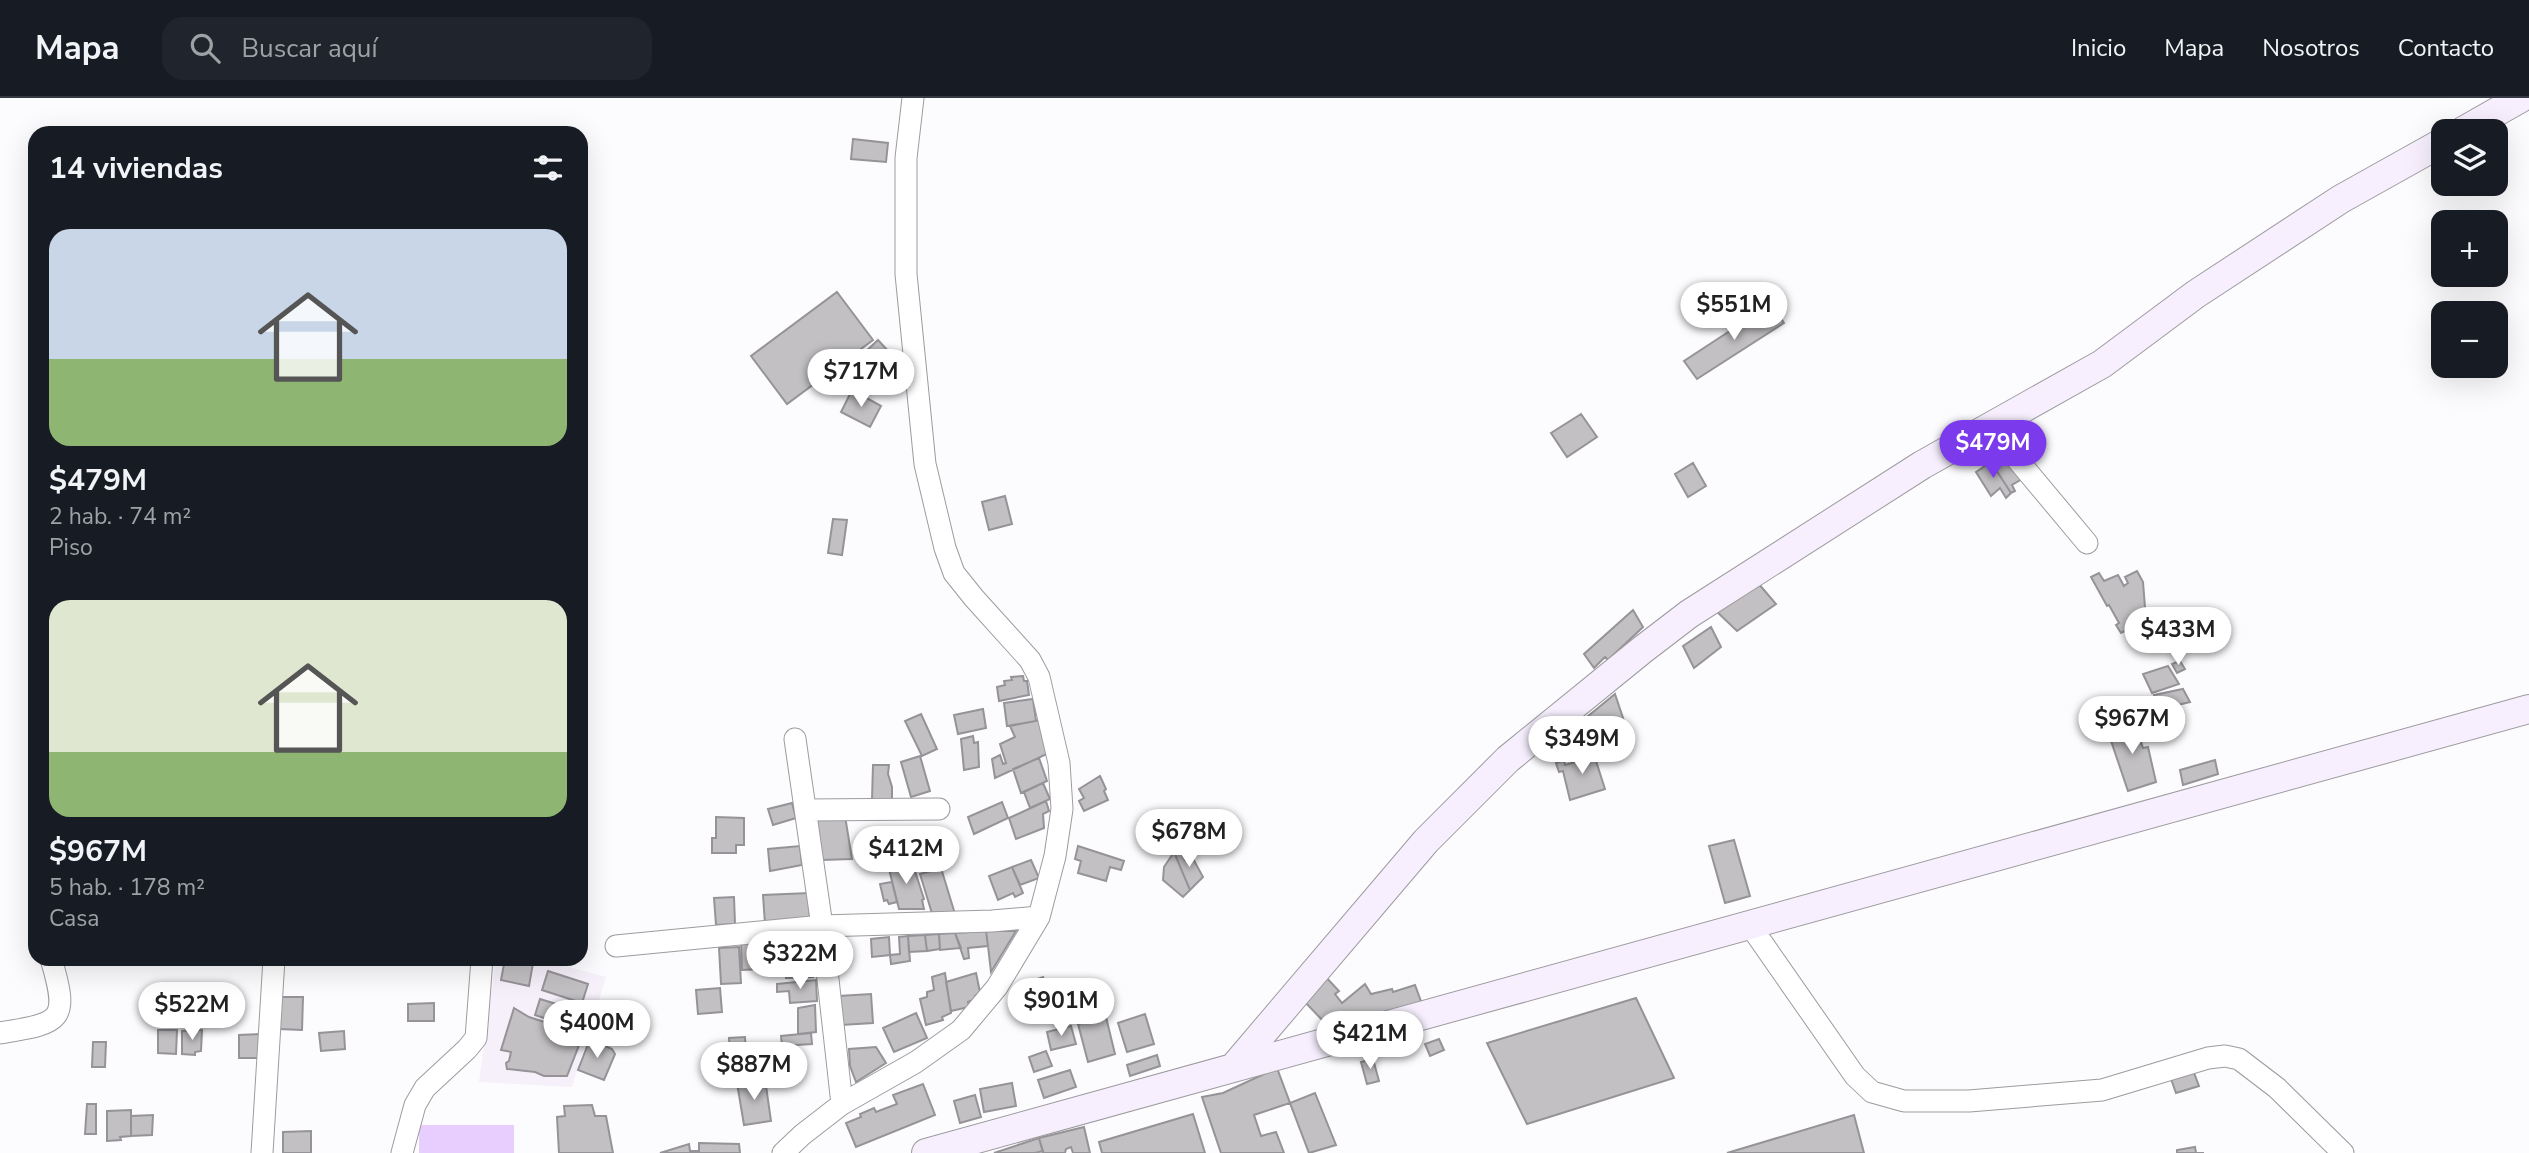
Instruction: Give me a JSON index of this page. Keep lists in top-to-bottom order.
{
  "page": {
    "header": "Mapa",
    "search": "Buscar aquí",
    "nav": [
      "Inicio",
      "Mapa",
      "Nosotros",
      "Contacto"
    ],
    "map_buttons": ["+", "−"],
    "heading": "14 viviendas",
    "list": [
      {
        "name": "$479M",
        "note": "2 hab. · 74 m² · Piso"
      },
      {
        "name": "$967M",
        "note": "5 hab. · 178 m² · Casa"
      }
    ],
    "price": [
      "$551M",
      "$717M",
      "$479M",
      "$433M",
      "$967M",
      "$349M",
      "$678M",
      "$412M",
      "$322M",
      "$901M",
      "$522M",
      "$400M",
      "$421M",
      "$887M"
    ]
  }
}
